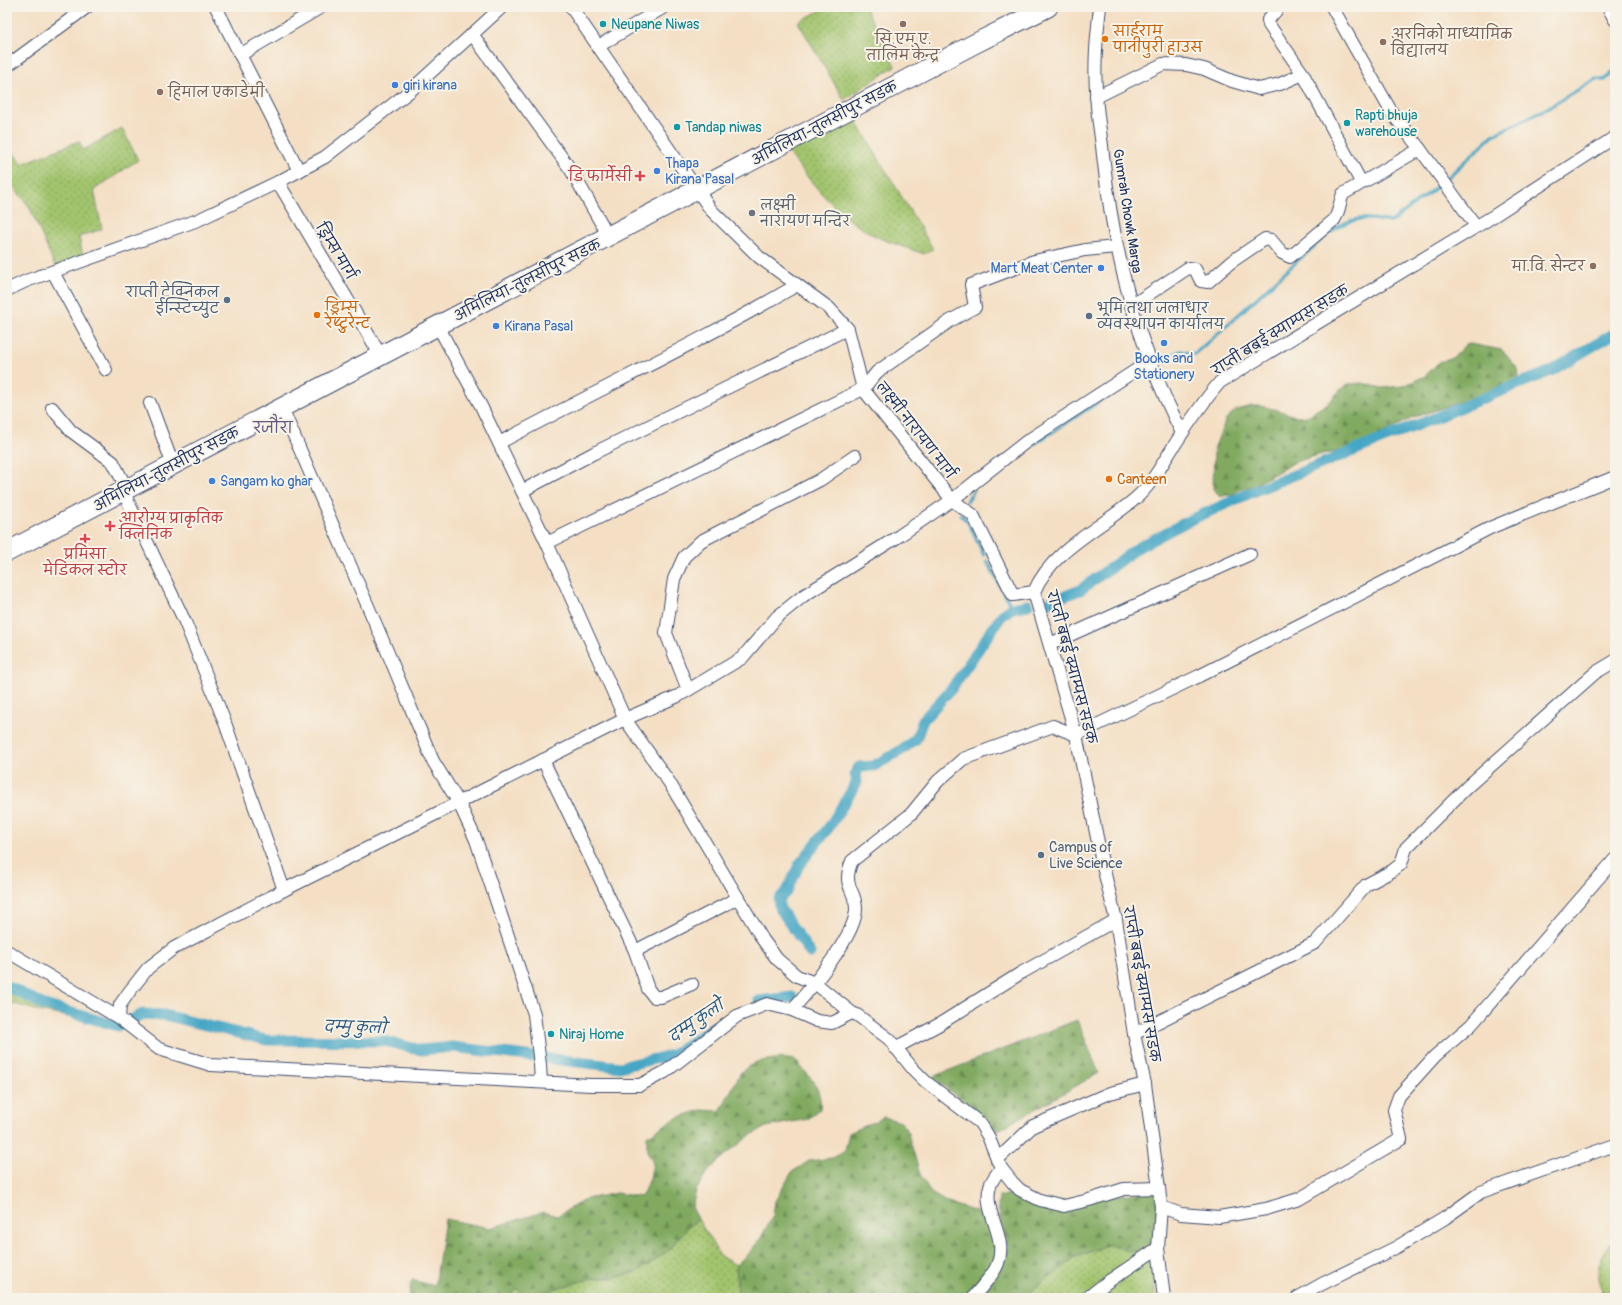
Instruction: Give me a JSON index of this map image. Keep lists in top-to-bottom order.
{
  "streets": {
    "main road": ["अमिलिया-तुलसीपुर सडक"],
    "street": [
      "Gumrah Chowk Marga",
      "ड्रिम्स मार्ग",
      "राप्ती बबई क्याम्पस सडक",
      "लक्ष्मी नारायण मार्ग"
    ]
  },
  "crossings": [
    ["अमिलिया-तुलसीपुर सडक", "ड्रिम्स मार्ग"],
    ["अमिलिया-तुलसीपुर सडक", "लक्ष्मी नारायण मार्ग"],
    ["Gumrah Chowk Marga", "राप्ती बबई क्याम्पस सडक"],
    ["राप्ती बबई क्याम्पस सडक", "लक्ष्मी नारायण मार्ग"]
  ],
  "districts": ["रजौरा"],
  "water": ["दम्मु कुलो"],
  "places": {
    "other": [
      "Neupane Niwas",
      "सि.एम्.ए. तालिम केन्द्र",
      "साईराम पानीपुरी हाउस",
      "अरनिको माध्यामिक विद्यालय",
      "giri kirana",
      "हिमाल एकाडेमी",
      "Rapti bhuja warehouse",
      "Tandap niwas",
      "Thapa Kirana Pasal",
      "लक्ष्मी नारायण मन्दिर",
      "मा.वि. सेन्टर",
      "Mart Meat Center",
      "राप्ती टेक्निकल ईन्स्टिच्युट",
      "ड्रिम्स रेष्टुरेन्ट",
      "भूमि तथा जलाधार व्यवस्थापन कार्यालय",
      "Kirana Pasal",
      "Books and Stationery",
      "Canteen",
      "Sangam ko ghar",
      "Campus of Live Science",
      "Niraj Home"
    ],
    "health": ["डि फार्मेसी", "आरोग्य प्राकृतिक क्लिनिक", "प्रमिसा मेडिकल स्टोर"]
  }
}
